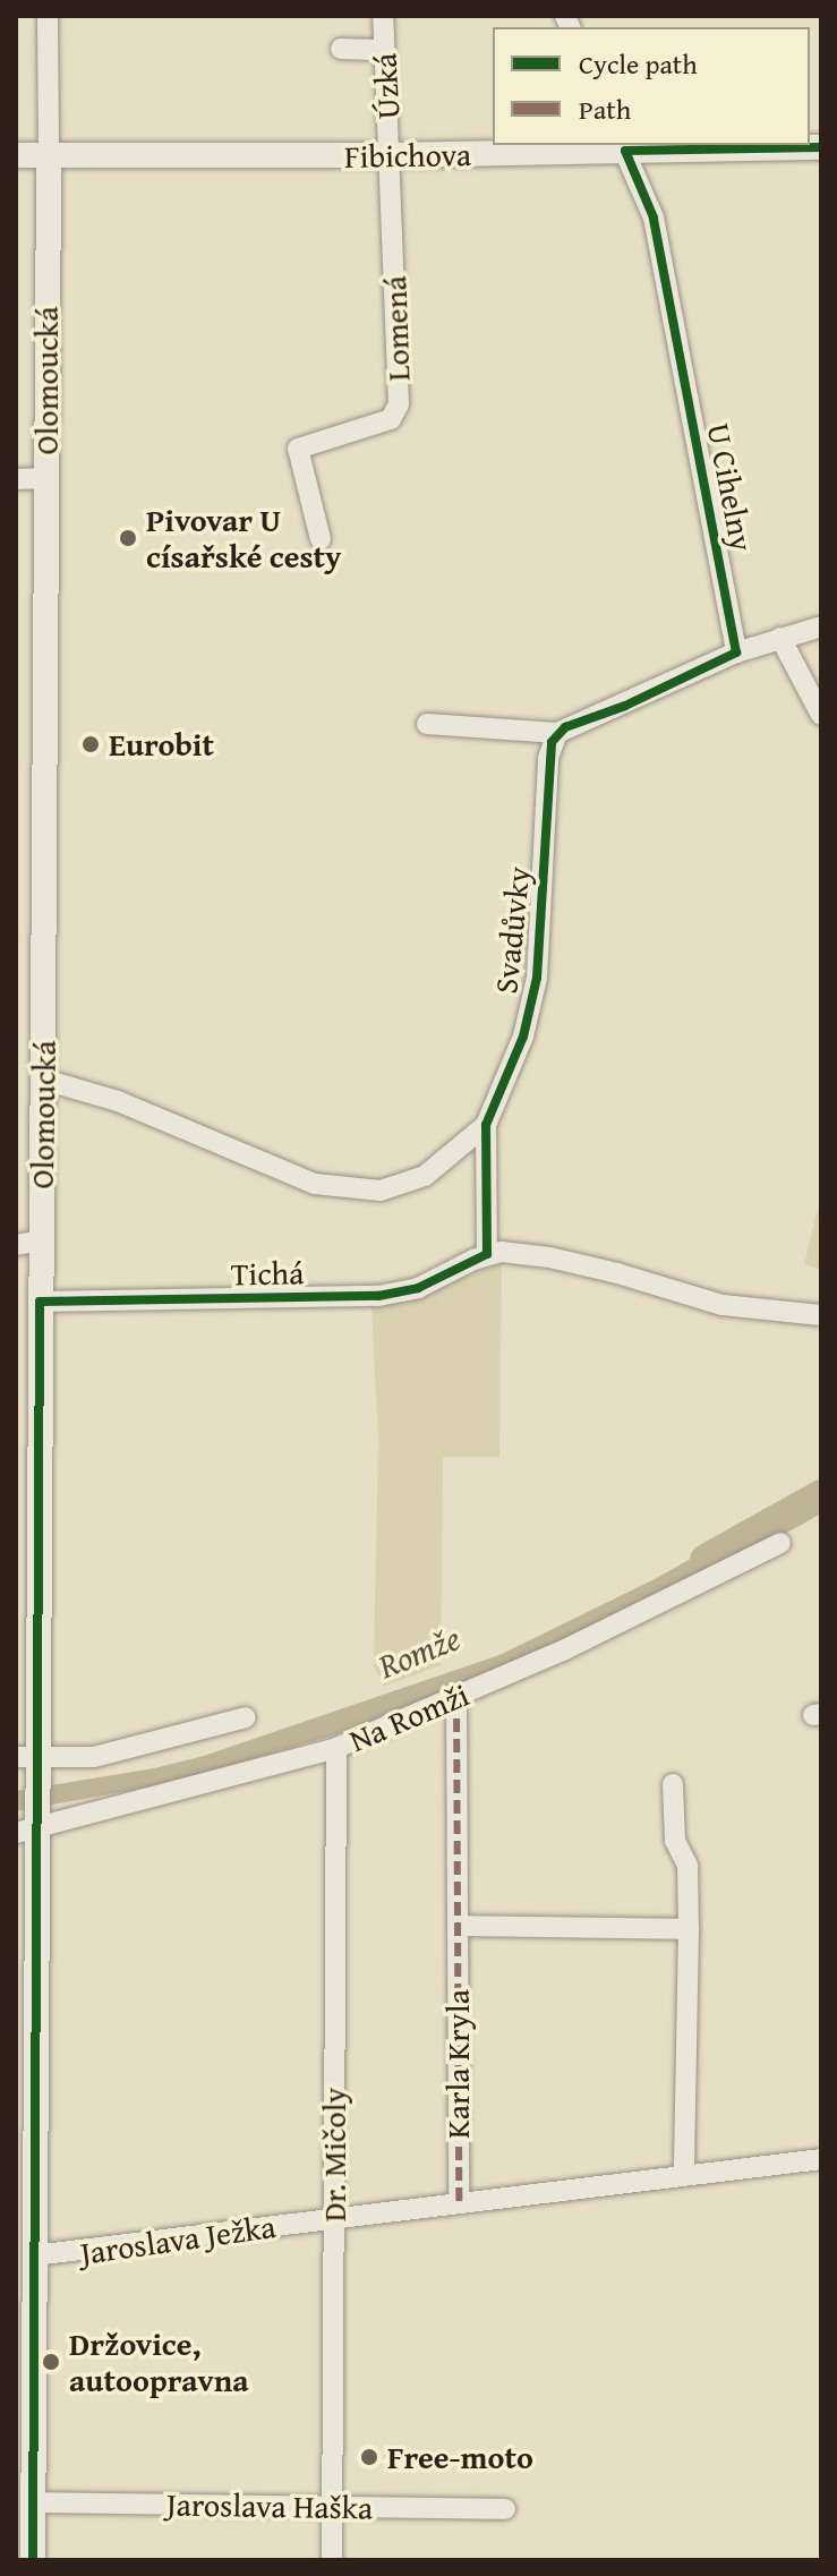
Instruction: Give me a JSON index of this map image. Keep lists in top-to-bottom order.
{
  "streets": {
    "street": [
      "Úzká",
      "Fibichova",
      "Lomená",
      "Olomoucká",
      "U Cihelny",
      "Svadůvky",
      "Tichá",
      "Na Romži",
      "Karla Kryla",
      "Dr. Mičoly",
      "Jaroslava Ježka",
      "Jaroslava Haška"
    ]
  },
  "crossings": [
    ["Úzká", "Fibichova"],
    ["Úzká", "Lomená"],
    ["Fibichova", "Lomená"],
    ["Fibichova", "Olomoucká"],
    ["Fibichova", "U Cihelny"],
    ["Olomoucká", "Svadůvky"],
    ["Olomoucká", "Tichá"],
    ["Olomoucká", "Na Romži"],
    ["Olomoucká", "Jaroslava Ježka"],
    ["Olomoucká", "Jaroslava Haška"],
    ["Na Romži", "Karla Kryla"],
    ["Na Romži", "Dr. Mičoly"],
    ["Karla Kryla", "Jaroslava Ježka"],
    ["Dr. Mičoly", "Jaroslava Ježka"],
    ["Dr. Mičoly", "Jaroslava Haška"]
  ],
  "water": ["Romže"],
  "places": [
    "Pivovar U císařské cesty",
    "Eurobit",
    "Držovice, autoopravna",
    "Free-moto"
  ],
  "legend": ["Cycle path", "Path"]
}
